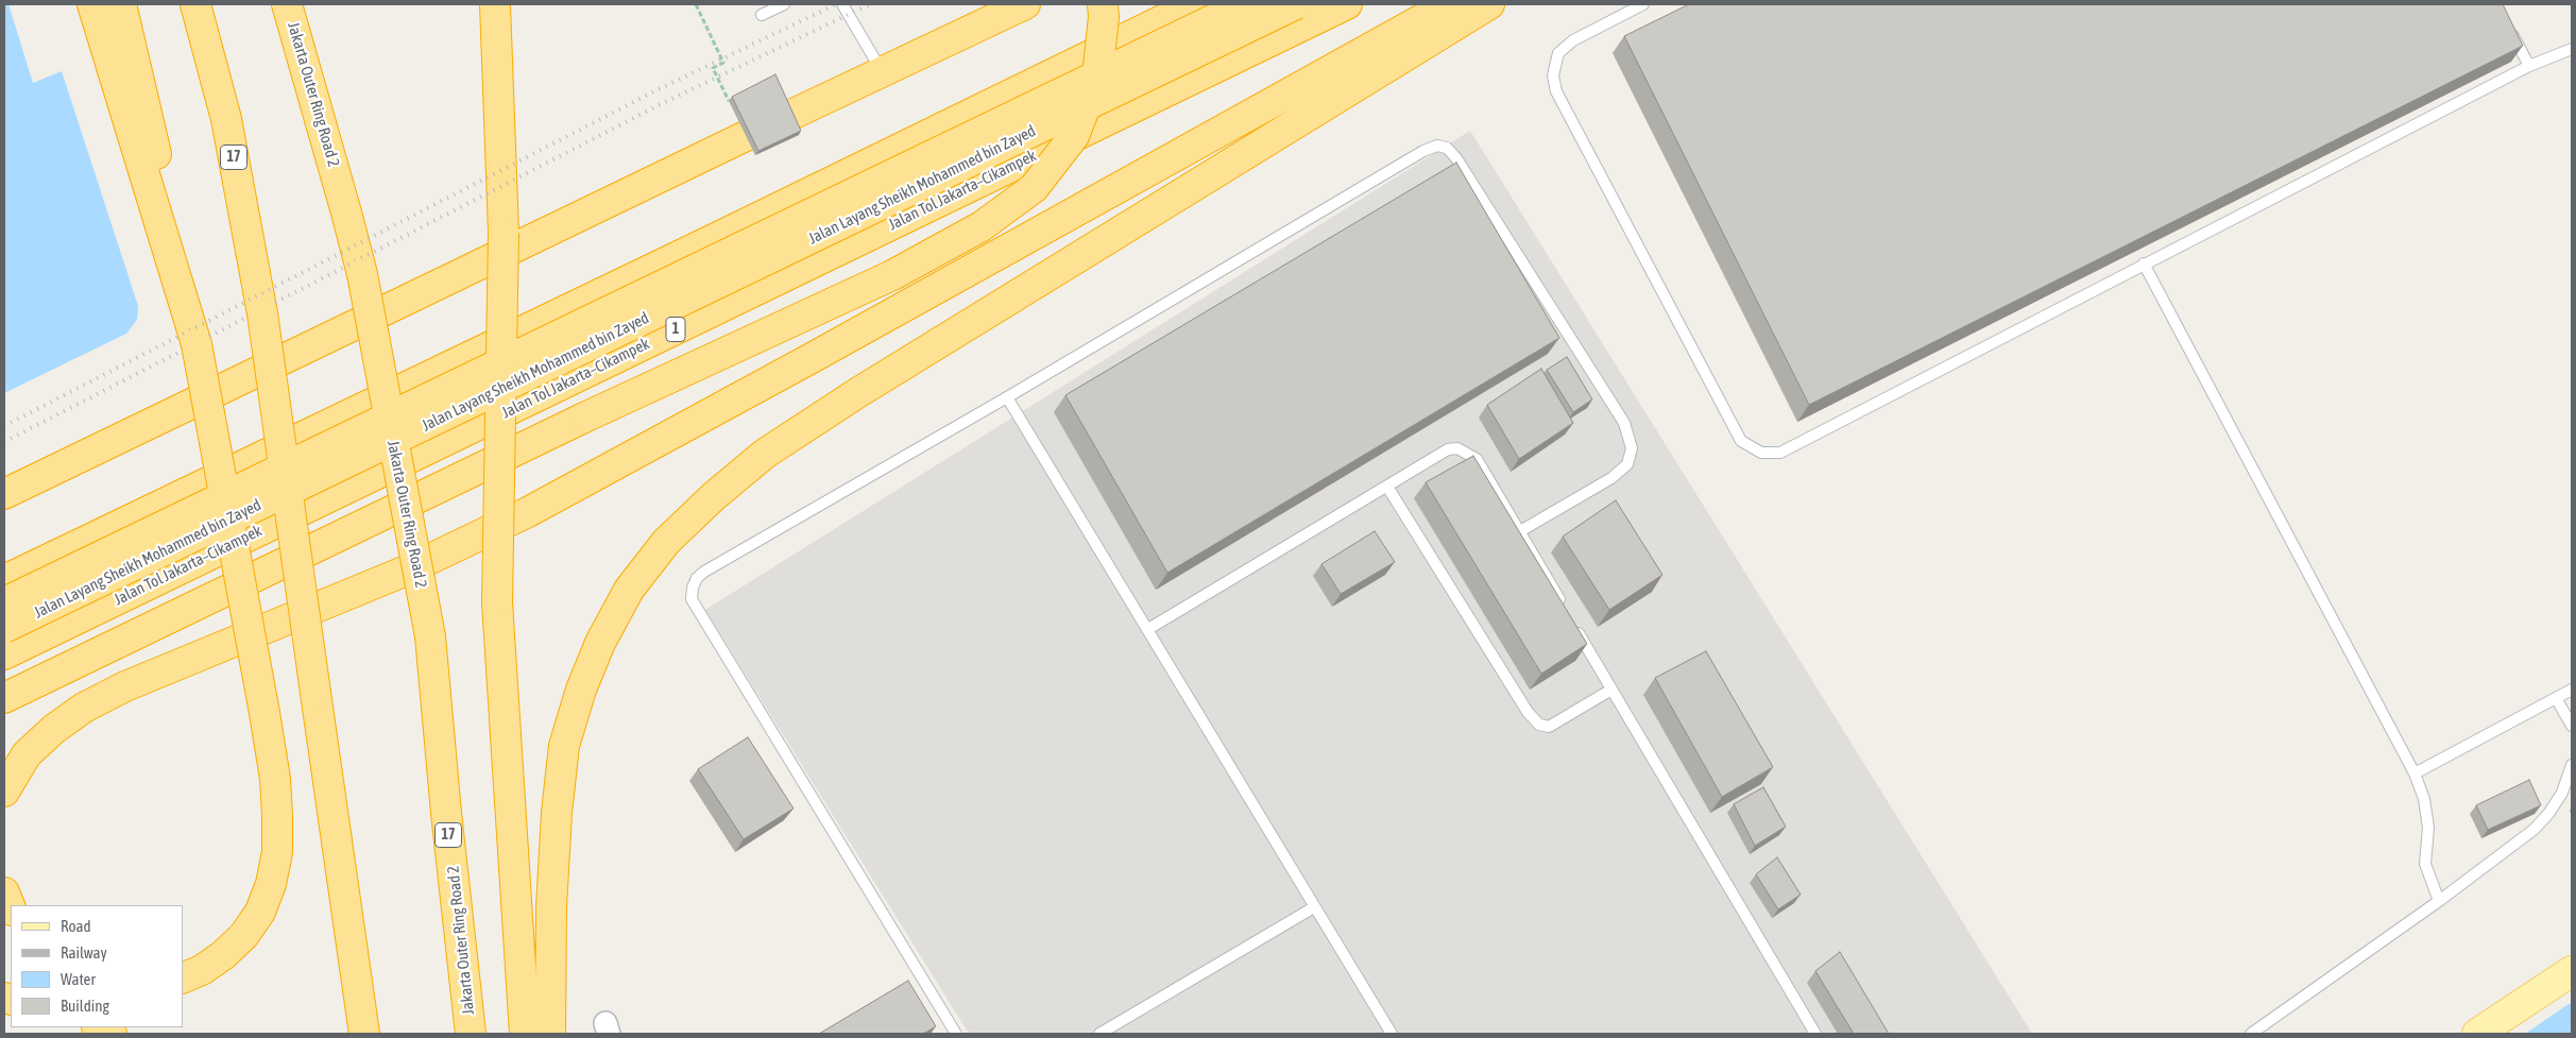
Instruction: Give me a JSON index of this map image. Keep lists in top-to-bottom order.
{
  "streets": {
    "highway": [
      "Jakarta Outer Ring Road 2",
      "17",
      "Jalan Layang Sheikh Mohammed bin Zayed",
      "Jalan Tol Jakarta–Cikampek",
      "1"
    ]
  },
  "legend": [
    "Road",
    "Railway",
    "Water",
    "Building"
  ]
}
